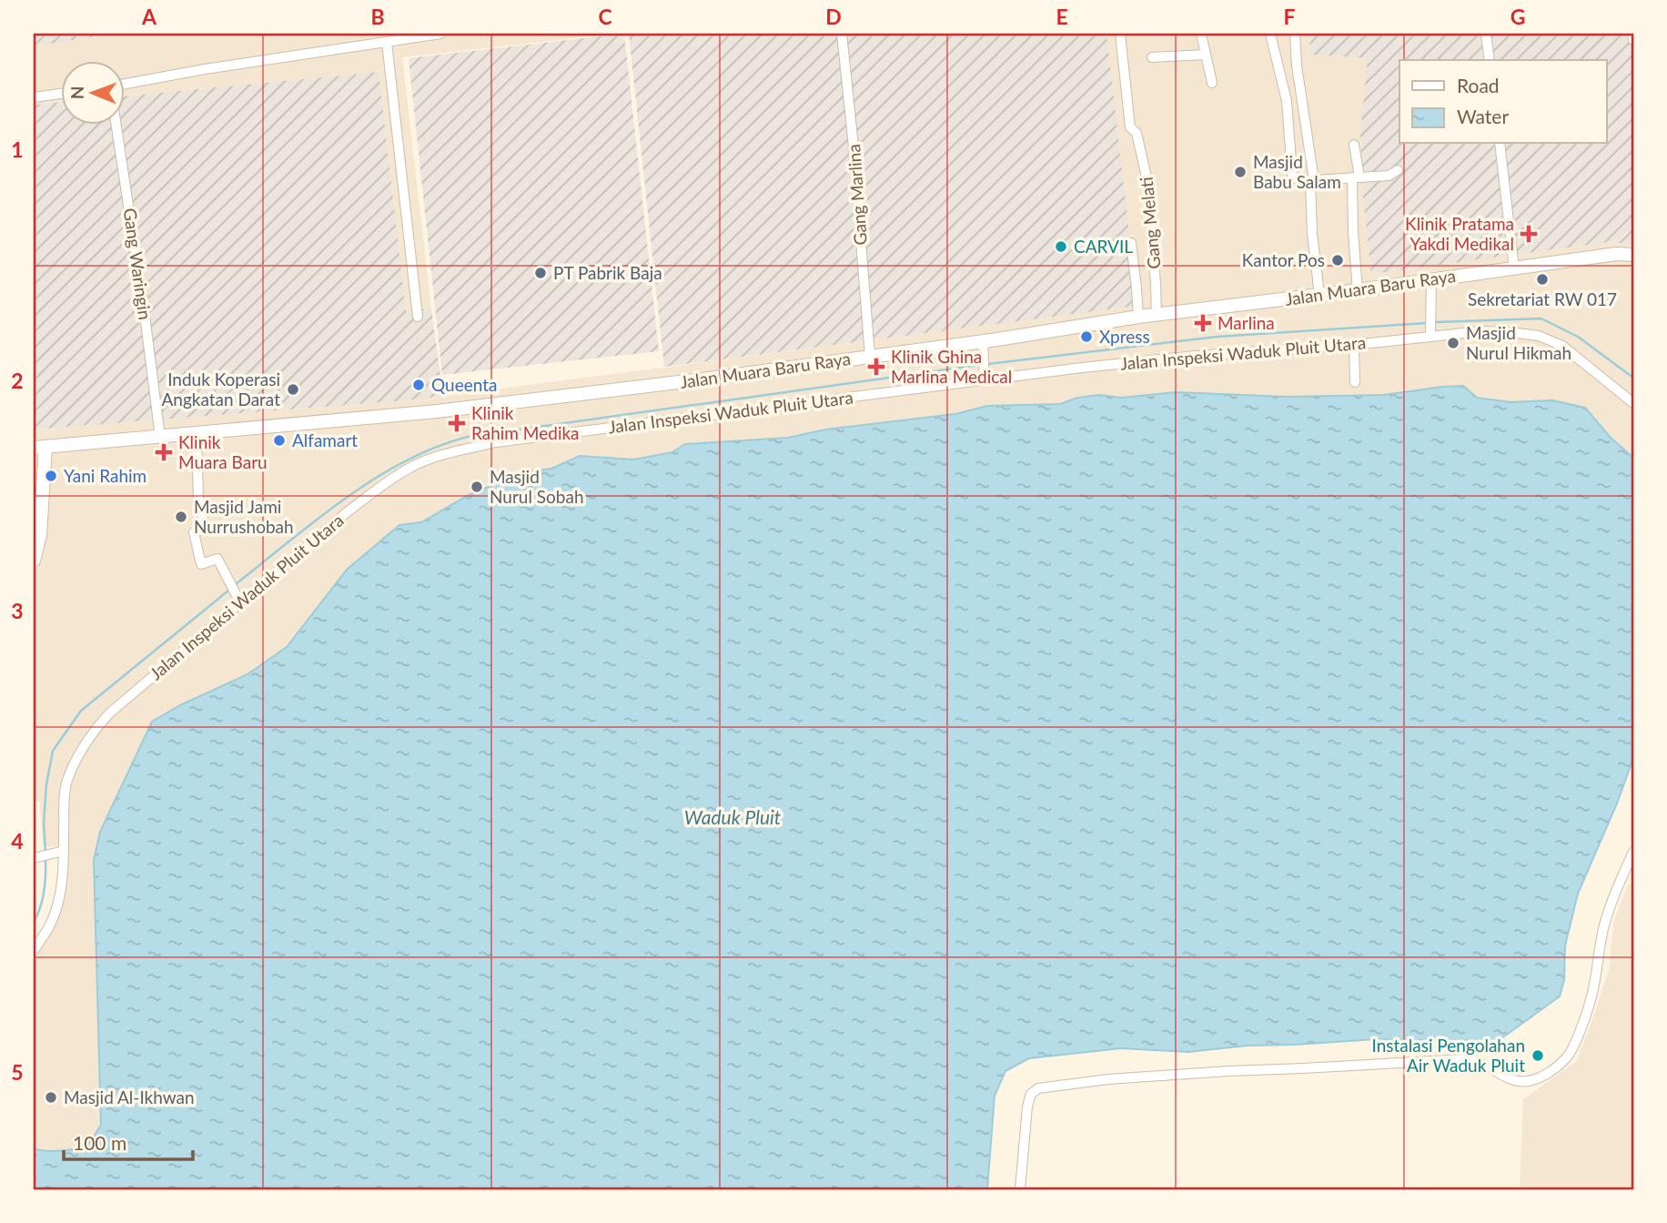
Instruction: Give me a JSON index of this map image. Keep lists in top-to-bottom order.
{
  "streets": {
    "street": [
      "Gang Marlina",
      "Gang Melati",
      "Gang Waringin",
      "Jalan Muara Baru Raya",
      "Jalan Inspeksi Waduk Pluit Utara"
    ]
  },
  "crossings": [
    ["Gang Marlina", "Jalan Muara Baru Raya"],
    ["Gang Melati", "Jalan Muara Baru Raya"],
    ["Gang Waringin", "Jalan Muara Baru Raya"]
  ],
  "water": ["Waduk Pluit"],
  "places": {
    "other": [
      "Masjid Babu Salam",
      "CARVIL",
      "Kantor Pos",
      "PT Pabrik Baja",
      "Sekretariat RW 017",
      "Xpress",
      "Masjid Nurul Hikmah",
      "Queenta",
      "Induk Koperasi Angkatan Darat",
      "Alfamart",
      "Yani Rahim",
      "Masjid Nurul Sobah",
      "Masjid Jami Nurrushobah",
      "Instalasi Pengolahan Air Waduk Pluit",
      "Masjid Al-Ikhwan"
    ],
    "health": [
      "Klinik Pratama Yakdi Medikal",
      "Marlina",
      "Klinik Ghina Marlina Medical",
      "Klinik Rahim Medika",
      "Klinik Muara Baru"
    ]
  },
  "legend": ["Road", "Water"],
  "scale_bar": "100 m",
  "north": "left",
  "grid": {
    "columns": [
      "A",
      "B",
      "C",
      "D",
      "E",
      "F",
      "G"
    ],
    "rows": [
      "1",
      "2",
      "3",
      "4",
      "5"
    ]
  }
}
